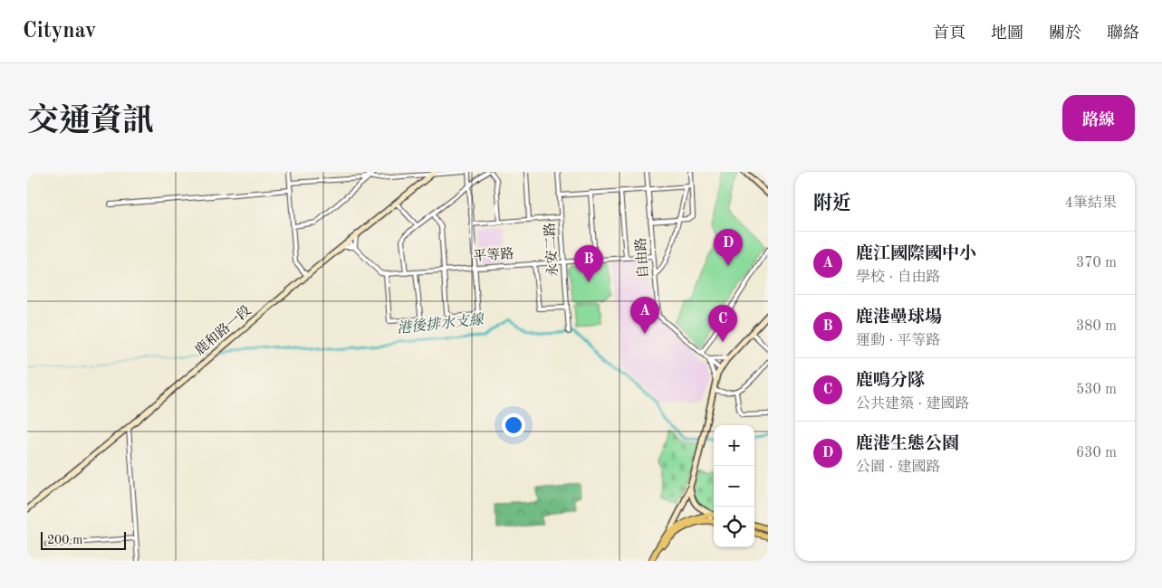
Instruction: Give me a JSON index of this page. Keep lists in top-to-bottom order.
{
  "streets": {
    "main road": ["鹿和路一段"],
    "street": ["永安二路", "平等路", "自由路"]
  },
  "crossings": [
    ["永安二路", "平等路"],
    ["平等路", "自由路"]
  ],
  "water": ["港後排水支線"],
  "scale_bar": "200 m",
  "page": {
    "header": "Citynav",
    "nav": [
      "首頁",
      "地圖",
      "關於",
      "聯絡"
    ],
    "title": "交通資訊",
    "buttons": "路線",
    "heading": ["附近", "4筆結果"],
    "pins": [
      "D",
      "B",
      "A",
      "C"
    ],
    "list": [
      {
        "mark": "A",
        "name": "鹿江國際國中小",
        "note": "學校 · 自由路",
        "value": "370 m"
      },
      {
        "mark": "B",
        "name": "鹿港壘球場",
        "note": "運動 · 平等路",
        "value": "380 m"
      },
      {
        "mark": "C",
        "name": "鹿鳴分隊",
        "note": "公共建築 · 建國路",
        "value": "530 m"
      },
      {
        "mark": "D",
        "name": "鹿港生態公園",
        "note": "公園 · 建國路",
        "value": "630 m"
      }
    ],
    "map_buttons": ["+", "−"],
    "scale": "200 m"
  }
}
